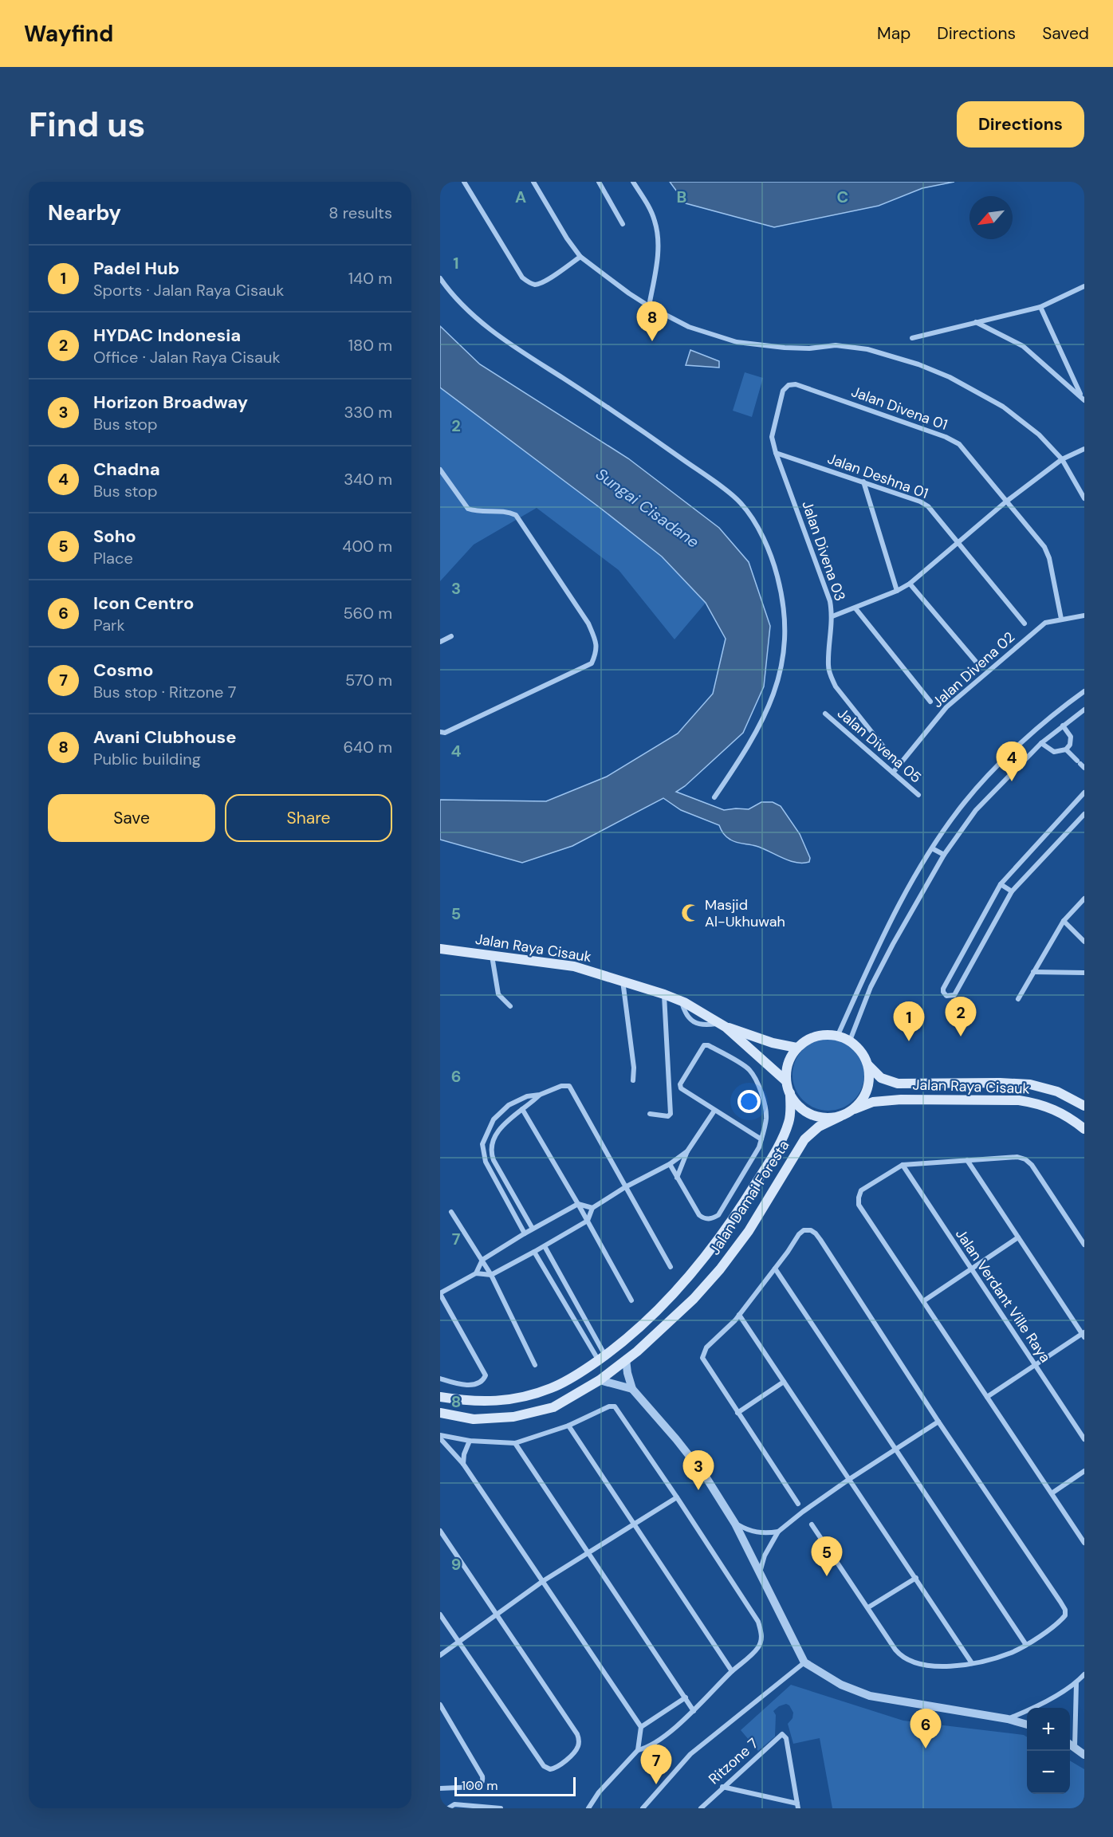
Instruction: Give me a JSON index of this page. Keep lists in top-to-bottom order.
{
  "streets": {
    "main road": ["Jalan Raya Cisauk", "Jalan Damai Foresta"],
    "street": [
      "Jalan Divena 01",
      "Jalan Deshna 01",
      "Jalan Divena 03",
      "Jalan Divena 02",
      "Jalan Divena 05",
      "Jalan Verdant Ville Raya",
      "Ritzone 7"
    ]
  },
  "crossings": [
    ["Jalan Divena 01", "Jalan Divena 03"],
    ["Jalan Deshna 01", "Jalan Divena 03"],
    ["Jalan Divena 03", "Jalan Divena 02"],
    ["Jalan Divena 02", "Jalan Divena 05"],
    ["Jalan Raya Cisauk", "Jalan Damai Foresta"]
  ],
  "water": ["Sungai Cisadane"],
  "places": {
    "mosque": ["Masjid Al-Ukhuwah"]
  },
  "scale_bar": "100 m",
  "north": "bottom left",
  "page": {
    "header": "Wayfind",
    "nav": ["Map", "Directions", "Saved"],
    "buttons": [
      "Directions",
      ["Save", "Share"]
    ],
    "title": "Find us",
    "heading": ["Nearby", "8 results"],
    "list": [
      {
        "mark": "1",
        "name": "Padel Hub",
        "note": "Sports · Jalan Raya Cisauk",
        "value": "140 m"
      },
      {
        "mark": "2",
        "name": "HYDAC Indonesia",
        "note": "Office · Jalan Raya Cisauk",
        "value": "180 m"
      },
      {
        "mark": "3",
        "name": "Horizon Broadway",
        "note": "Bus stop",
        "value": "330 m"
      },
      {
        "mark": "4",
        "name": "Chadna",
        "note": "Bus stop",
        "value": "340 m"
      },
      {
        "mark": "5",
        "name": "Soho",
        "note": "Place",
        "value": "400 m"
      },
      {
        "mark": "6",
        "name": "Icon Centro",
        "note": "Park",
        "value": "560 m"
      },
      {
        "mark": "7",
        "name": "Cosmo",
        "note": "Bus stop · Ritzone 7",
        "value": "570 m"
      },
      {
        "mark": "8",
        "name": "Avani Clubhouse",
        "note": "Public building",
        "value": "640 m"
      }
    ],
    "pins": [
      "8",
      "4",
      "2",
      "1",
      "3",
      "5",
      "6",
      "7"
    ],
    "map_buttons": ["+", "−"],
    "scale": "100 m"
  },
  "grid": {
    "columns": ["A", "B", "C"],
    "rows": [
      "1",
      "2",
      "3",
      "4",
      "5",
      "6",
      "7",
      "8",
      "9"
    ]
  }
}
